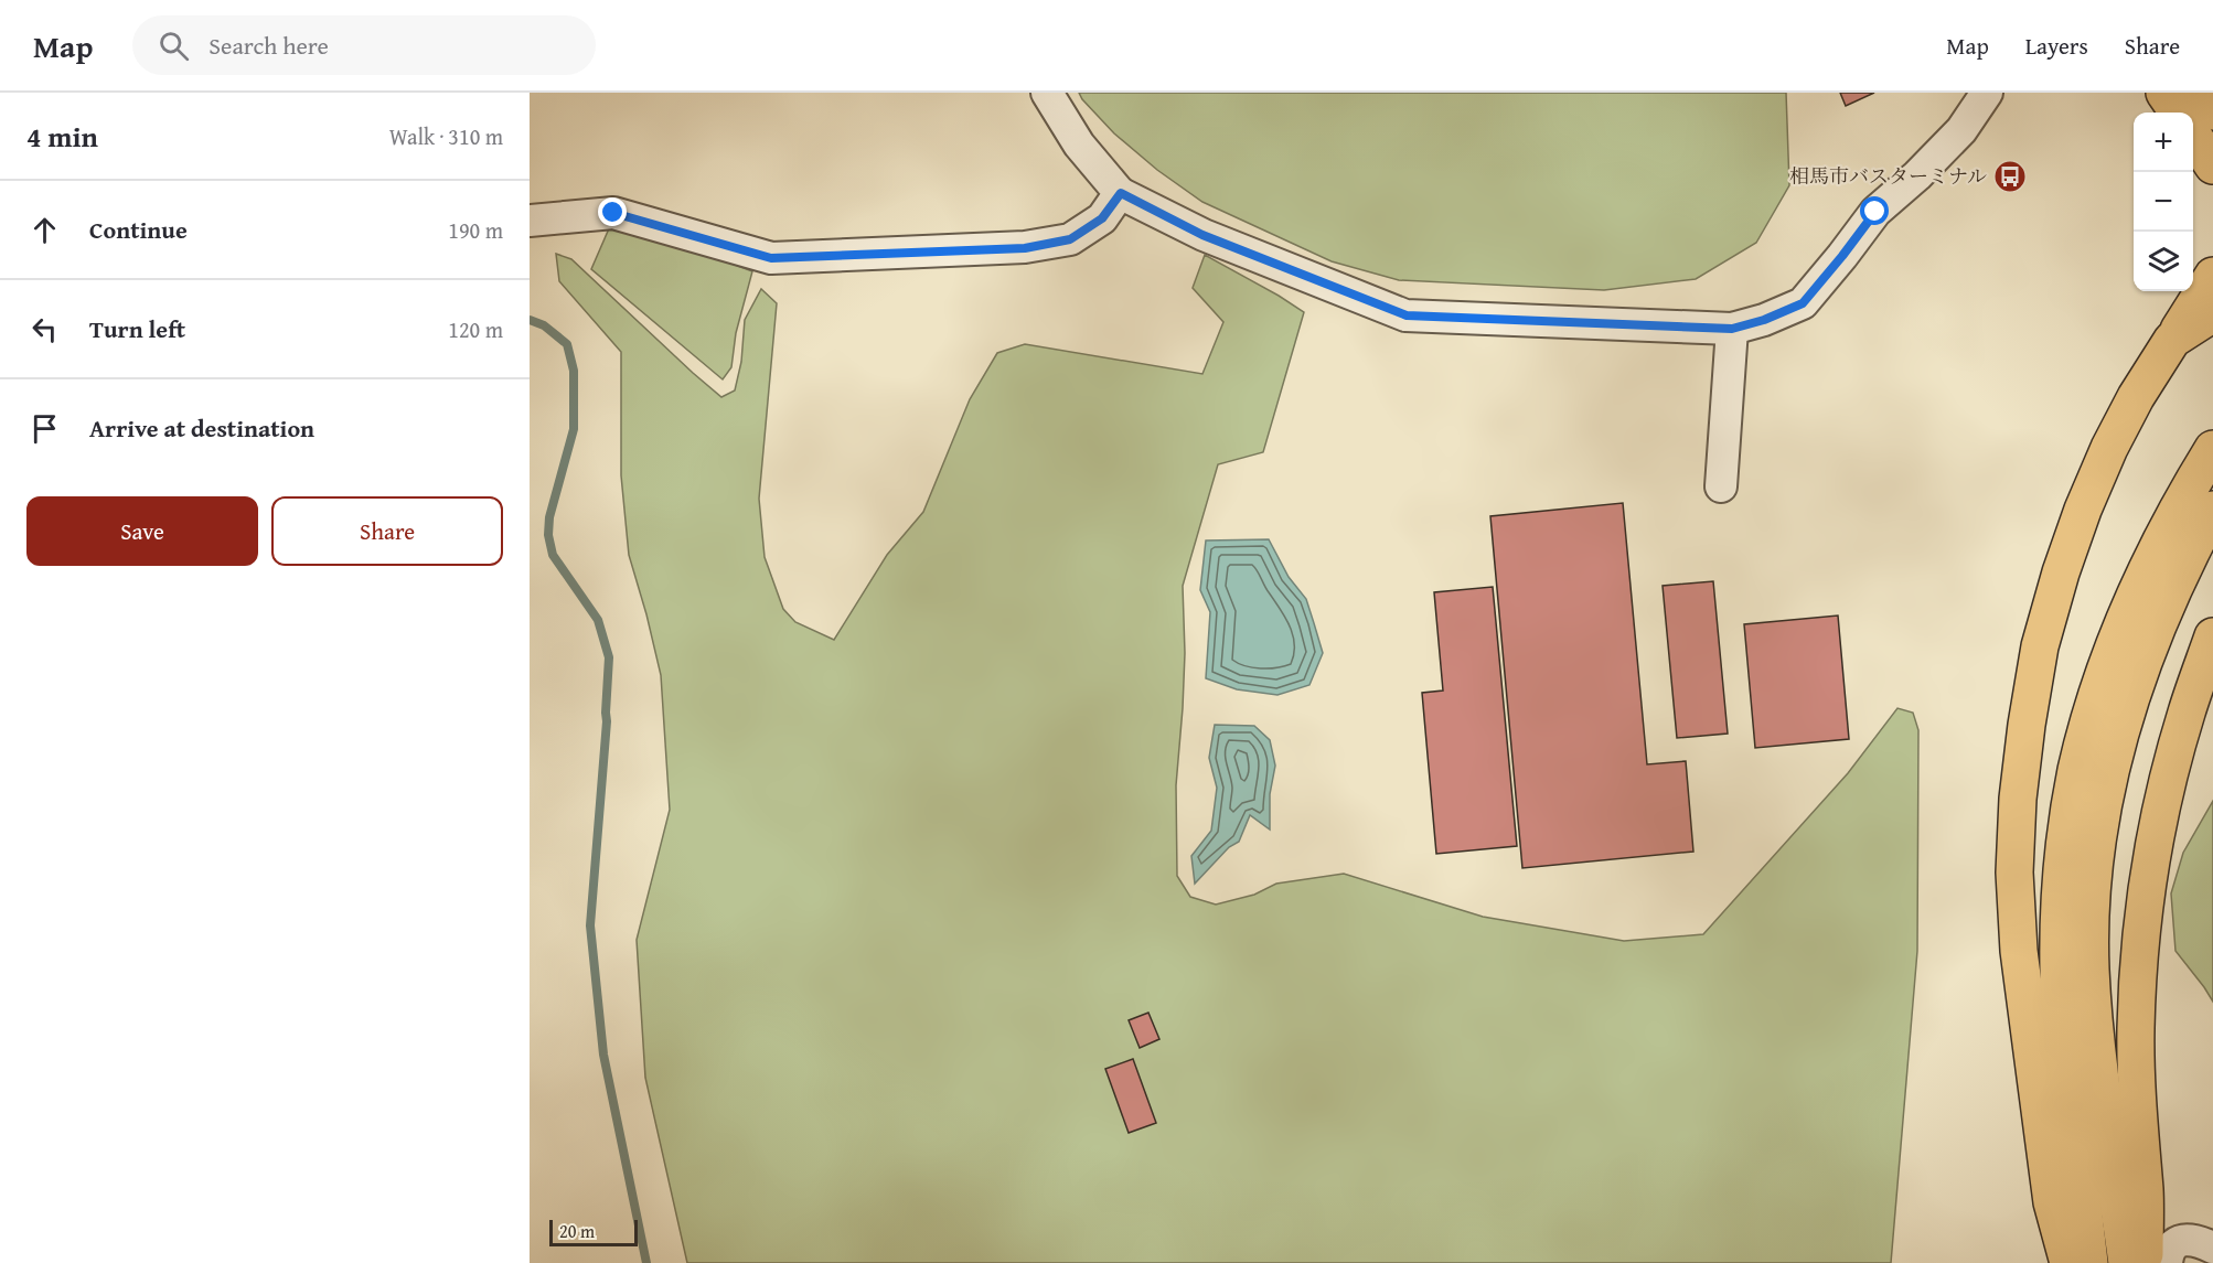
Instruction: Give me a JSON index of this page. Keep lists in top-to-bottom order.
{
  "places": {
    "bus stop": ["相馬市バスターミナル"]
  },
  "scale_bar": "20 m",
  "page": {
    "header": "Map",
    "search": "Search here",
    "nav": ["Map", "Layers", "Share"],
    "heading": ["4 min", "Walk · 310 m"],
    "map_buttons": ["+", "−"],
    "list": [
      ["Continue", "190 m"],
      ["Turn left", "120 m"],
      "Arrive at destination"
    ],
    "buttons": ["Save", "Share"],
    "scale": "20 m"
  }
}
